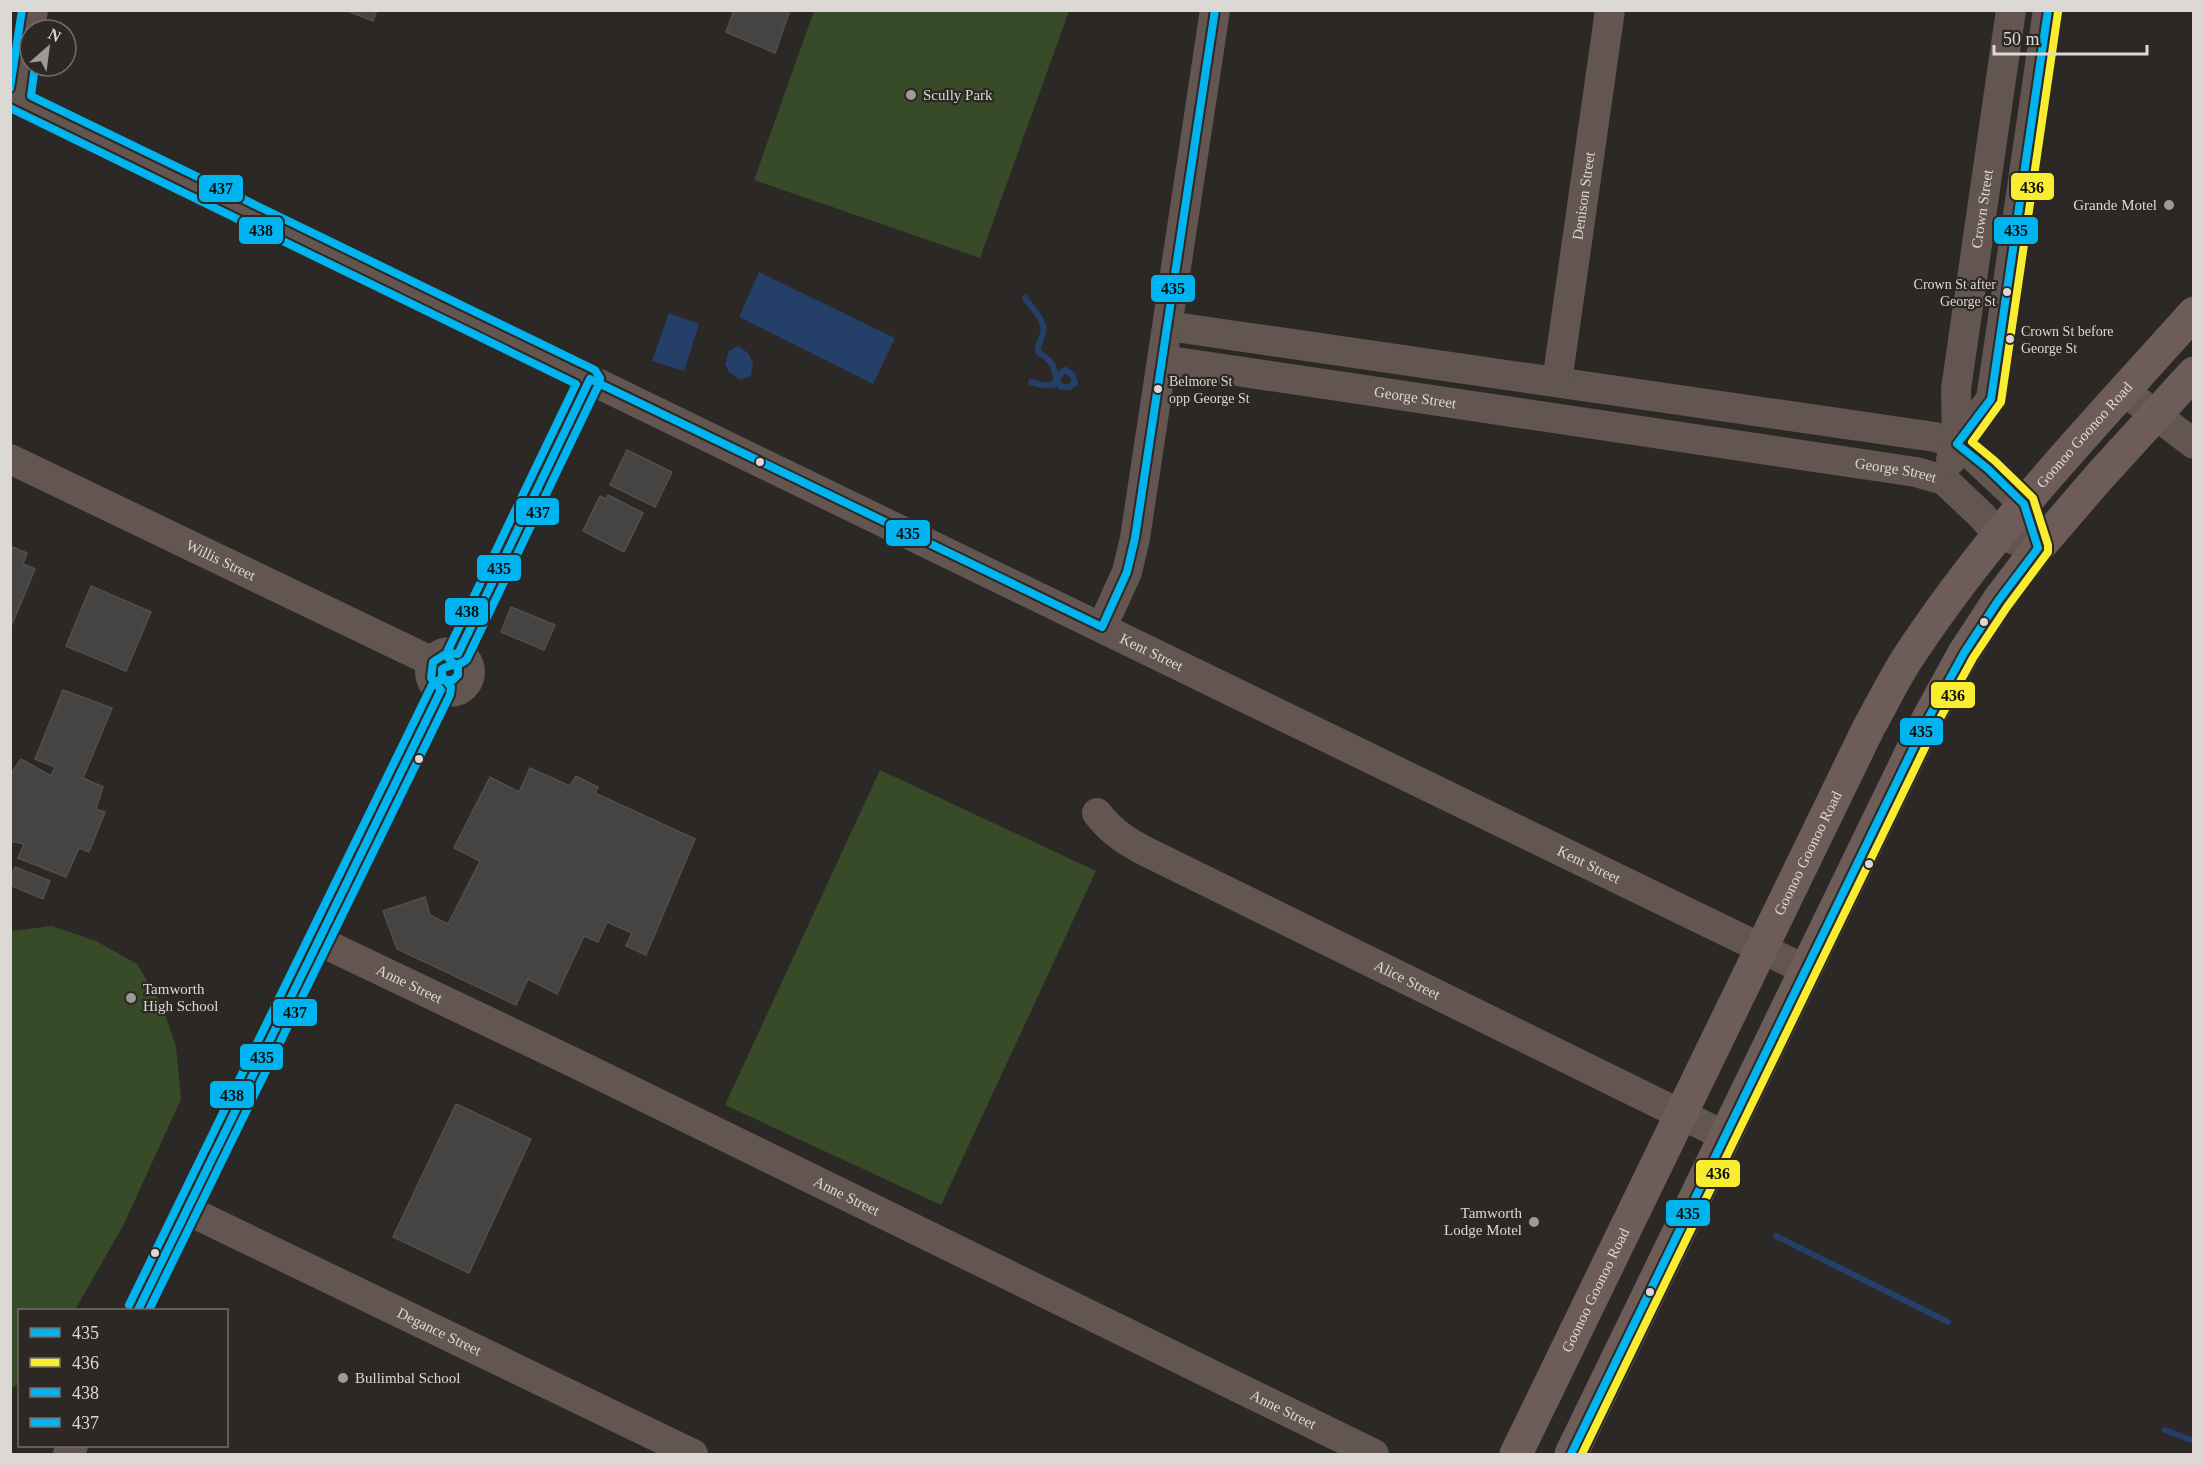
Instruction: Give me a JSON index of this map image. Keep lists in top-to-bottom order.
{
  "streets": {
    "main road": ["Goonoo Goonoo Road"],
    "street": [
      "Denison Street",
      "Crown Street",
      "George Street",
      "Willis Street",
      "Kent Street",
      "Alice Street",
      "Anne Street",
      "Degance Street"
    ]
  },
  "crossings": [
    ["Crown Street", "George Street"],
    ["George Street", "Goonoo Goonoo Road"],
    ["Goonoo Goonoo Road", "Kent Street"],
    ["Goonoo Goonoo Road", "Alice Street"]
  ],
  "places": [
    "Scully Park",
    "Grande Motel",
    "Crown St after George St",
    "Crown St before George St",
    "Belmore St opp George St",
    "Tamworth High School",
    "Tamworth Lodge Motel",
    "Bullimbal School"
  ],
  "lines": [
    "transit line 435",
    "transit line 438",
    "transit line 436",
    "transit line 437"
  ],
  "legend": [
    "435",
    "436",
    "438",
    "437"
  ],
  "scale_bar": "50 m",
  "north": "top right"
}
